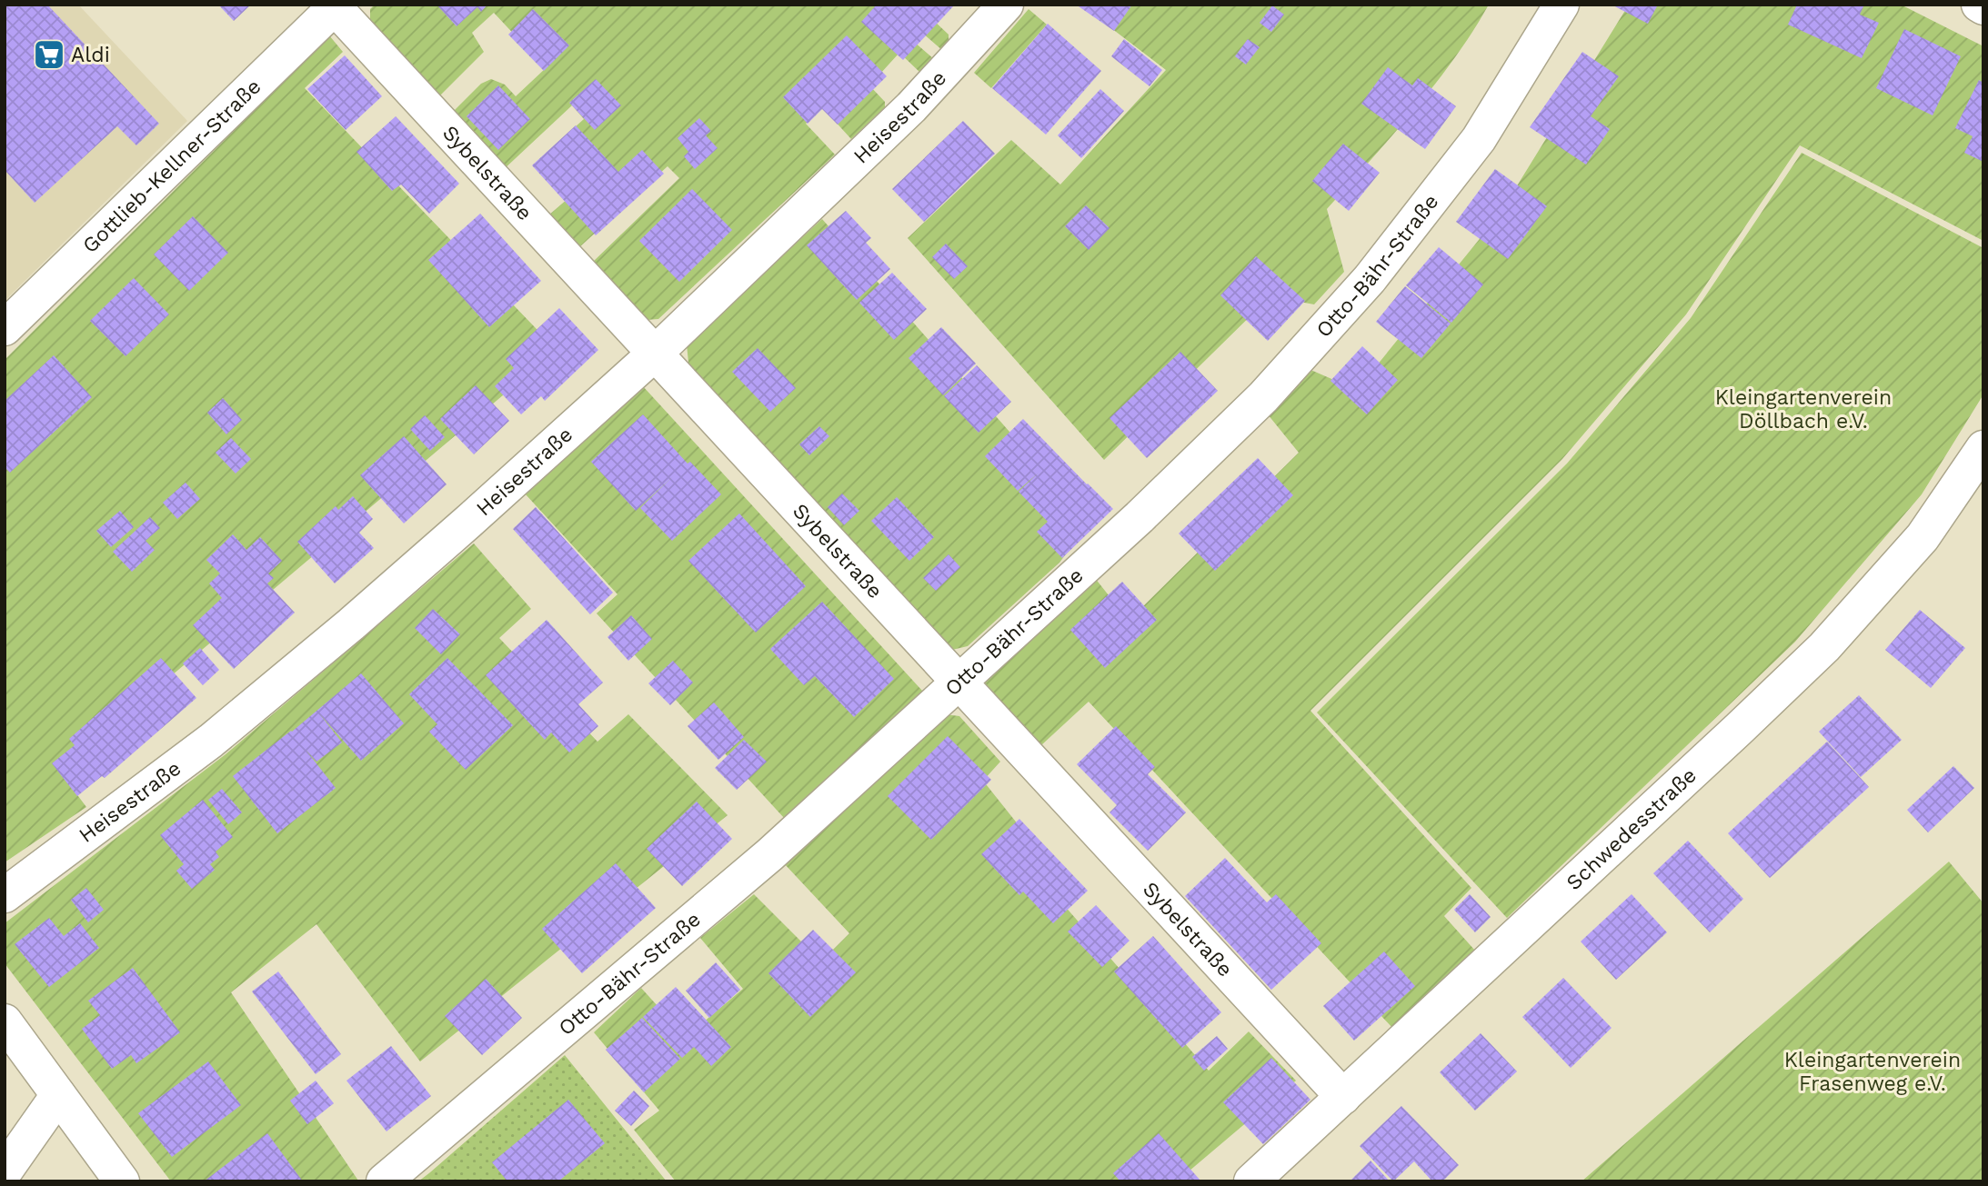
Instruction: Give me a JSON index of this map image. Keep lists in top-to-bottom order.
{
  "streets": {
    "street": [
      "Heisestraße",
      "Gottlieb-Kellner-Straße",
      "Sybelstraße",
      "Otto-Bähr-Straße",
      "Schwedesstraße"
    ]
  },
  "crossings": [
    ["Heisestraße", "Sybelstraße"],
    ["Gottlieb-Kellner-Straße", "Sybelstraße"],
    ["Sybelstraße", "Otto-Bähr-Straße"],
    ["Sybelstraße", "Schwedesstraße"]
  ],
  "parks": ["Kleingartenverein Döllbach e.V.", "Kleingartenverein Frasenweg e.V."],
  "places": {
    "supermarket": ["Aldi"]
  }
}
